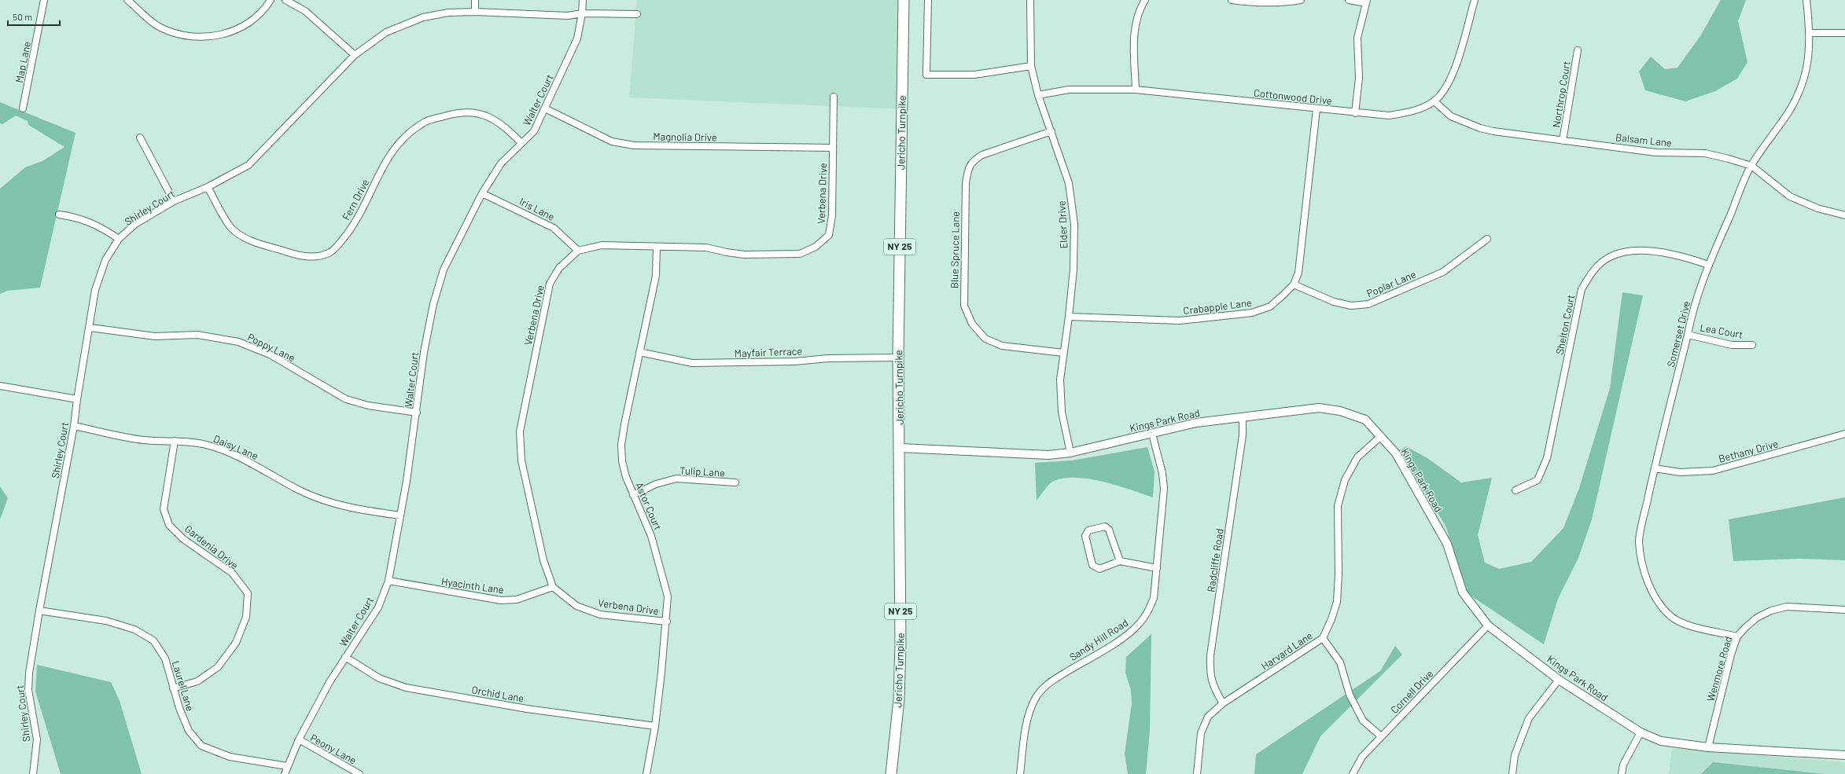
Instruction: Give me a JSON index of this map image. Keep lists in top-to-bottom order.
{
  "streets": {
    "main road": ["Jericho Turnpike", "NY 25"],
    "street": [
      "Map Lane",
      "Northrop Court",
      "Cottonwood Drive",
      "Walter Court",
      "Magnolia Drive",
      "Balsam Lane",
      "Verbena Drive",
      "Fern Drive",
      "Shirley Court",
      "Iris Lane",
      "Elder Drive",
      "Blue Spruce Lane",
      "Poplar Lane",
      "Crabapple Lane",
      "Shelton Court",
      "Lea Court",
      "Somerset Drive",
      "Poppy Lane",
      "Mayfair Terrace",
      "Kings Park Road",
      "Daisy Lane",
      "Bethany Drive",
      "Tulip Lane",
      "Astor Court",
      "Gardenia Drive",
      "Radcliffe Road",
      "Hyacinth Lane",
      "Sandy Hill Road",
      "Harvard Lane",
      "Wenmore Road",
      "Laurel Lane",
      "Cornell Drive",
      "Orchid Lane",
      "Peony Lane"
    ]
  },
  "crossings": [
    ["Northrop Court", "Balsam Lane"],
    ["Cottonwood Drive", "Balsam Lane"],
    ["Cottonwood Drive", "Elder Drive"],
    ["Walter Court", "Magnolia Drive"],
    ["Walter Court", "Fern Drive"],
    ["Walter Court", "Shirley Court"],
    ["Walter Court", "Iris Lane"],
    ["Walter Court", "Poppy Lane"],
    ["Walter Court", "Daisy Lane"],
    ["Walter Court", "Hyacinth Lane"],
    ["Walter Court", "Laurel Lane"],
    ["Walter Court", "Orchid Lane"],
    ["Walter Court", "Peony Lane"],
    ["Jericho Turnpike", "Mayfair Terrace"],
    ["Jericho Turnpike", "Kings Park Road"],
    ["Magnolia Drive", "Verbena Drive"],
    ["Balsam Lane", "Somerset Drive"],
    ["Verbena Drive", "Iris Lane"],
    ["Verbena Drive", "Astor Court"],
    ["Verbena Drive", "Hyacinth Lane"],
    ["Fern Drive", "Shirley Court"],
    ["Shirley Court", "Poppy Lane"],
    ["Shirley Court", "Daisy Lane"],
    ["Shirley Court", "Laurel Lane"],
    ["Elder Drive", "Blue Spruce Lane"],
    ["Elder Drive", "Crabapple Lane"],
    ["Elder Drive", "Kings Park Road"],
    ["Poplar Lane", "Crabapple Lane"],
    ["Shelton Court", "Somerset Drive"],
    ["Lea Court", "Somerset Drive"],
    ["Somerset Drive", "Bethany Drive"],
    ["Somerset Drive", "Wenmore Road"],
    ["Mayfair Terrace", "Astor Court"],
    ["Kings Park Road", "Radcliffe Road"],
    ["Kings Park Road", "Sandy Hill Road"],
    ["Kings Park Road", "Harvard Lane"],
    ["Kings Park Road", "Wenmore Road"],
    ["Kings Park Road", "Cornell Drive"],
    ["Daisy Lane", "Gardenia Drive"],
    ["Tulip Lane", "Astor Court"],
    ["Astor Court", "Orchid Lane"],
    ["Gardenia Drive", "Laurel Lane"],
    ["Radcliffe Road", "Harvard Lane"]
  ],
  "scale_bar": "50 m"
}
